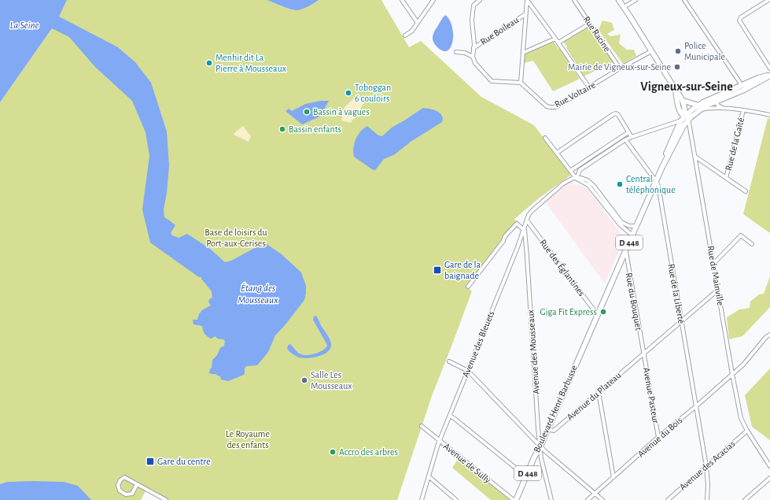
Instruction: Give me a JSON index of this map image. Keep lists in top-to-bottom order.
{
  "streets": {
    "main road": ["D 448", "Boulevard Henri Barbusse"],
    "street": [
      "Rue Boileau",
      "Rue Racine",
      "Rue Voltaire",
      "Rue de la Gaîté",
      "Rue des Églantines",
      "Rue de Mainville",
      "Rue de la Liberté",
      "Rue du Bouquet",
      "Avenue des Bleuets",
      "Avenue des Mousseaux",
      "Avenue Pasteur",
      "Avenue du Plateau",
      "Avenue du Bois",
      "Avenue de Sully",
      "Avenue des Acacias"
    ]
  },
  "crossings": [
    ["Rue Racine", "Rue Voltaire"],
    ["D 448", "Rue des Églantines"],
    ["D 448", "Rue de Mainville"],
    ["D 448", "Rue de la Liberté"],
    ["D 448", "Rue du Bouquet"],
    ["D 448", "Boulevard Henri Barbusse"],
    ["Rue des Églantines", "Avenue des Bleuets"],
    ["Rue des Églantines", "Boulevard Henri Barbusse"],
    ["Rue de Mainville", "Avenue du Plateau"],
    ["Rue de Mainville", "Avenue du Bois"],
    ["Rue de Mainville", "Avenue des Acacias"],
    ["Rue de la Liberté", "Avenue du Plateau"],
    ["Rue de la Liberté", "Avenue du Bois"],
    ["Rue de la Liberté", "Avenue des Acacias"],
    ["Rue du Bouquet", "Avenue Pasteur"],
    ["Rue du Bouquet", "Avenue du Plateau"],
    ["Avenue des Bleuets", "Avenue des Mousseaux"],
    ["Avenue des Bleuets", "Avenue de Sully"],
    ["Avenue des Mousseaux", "Boulevard Henri Barbusse"],
    ["Avenue Pasteur", "Avenue du Plateau"],
    ["Avenue Pasteur", "Avenue du Bois"],
    ["Avenue du Plateau", "Boulevard Henri Barbusse"],
    ["Boulevard Henri Barbusse", "Avenue de Sully"]
  ],
  "districts": ["Vigneux-sur-Seine"],
  "water": ["La Seine", "Étang des Mousseaux"],
  "parks": ["Base de loisirs du Port-aux-Cerises", "Le Royaume des enfants"],
  "places": {
    "other": [
      "Police Municipale",
      "Menhir dit La Pierre à Mousseaux",
      "Mairie de Vigneux-sur-Seine",
      "Toboggan 6 couloirs",
      "Bassin à vagues",
      "Bassin enfants",
      "Central téléphonique",
      "Giga Fit Express",
      "Salle Les Mousseaux",
      "Accro des arbres"
    ],
    "transit": ["Gare de la baignade", "Gare du centre"]
  }
}
